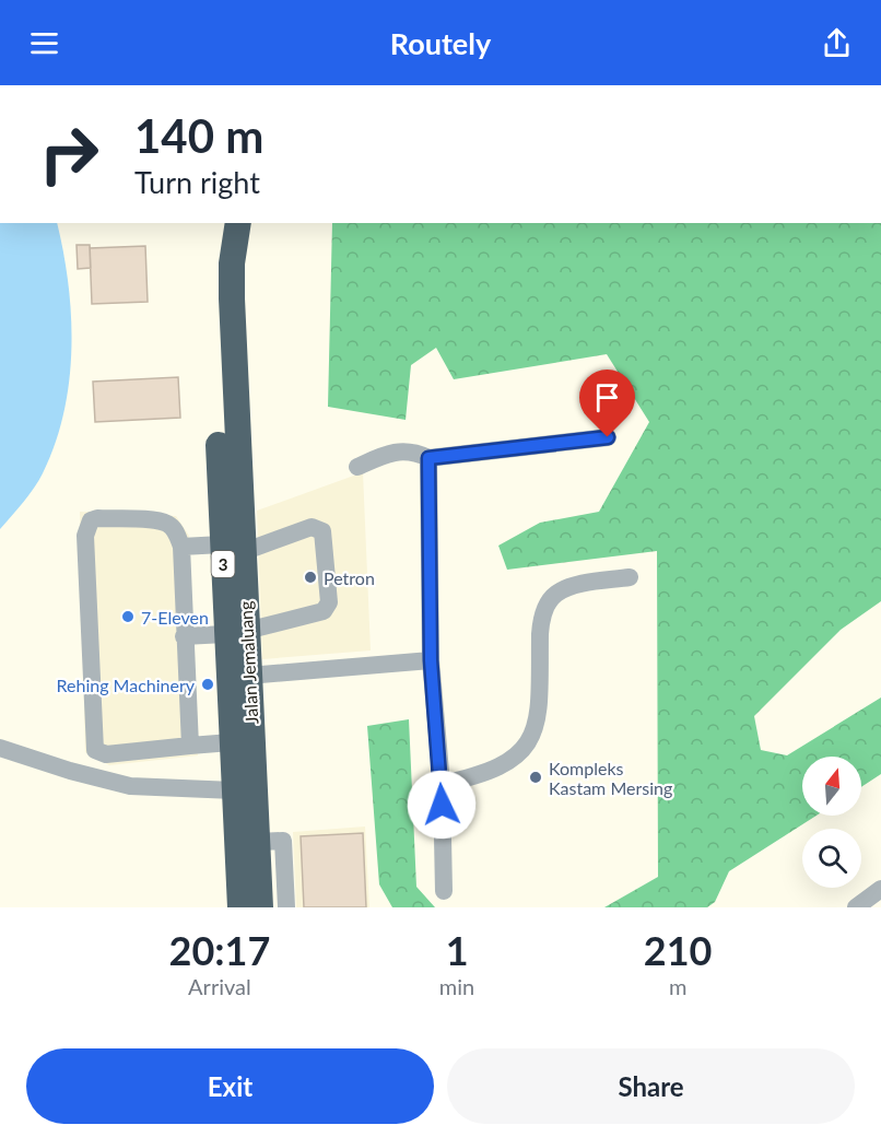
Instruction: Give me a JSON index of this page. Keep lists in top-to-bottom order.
{
  "streets": {
    "highway": ["3", "Jalan Jemaluang"]
  },
  "places": [
    "Petron",
    "7-Eleven",
    "Rehing Machinery",
    "Kompleks Kastam Mersing"
  ],
  "north": "top",
  "page": {
    "header": "Routely",
    "turn": ["140 m", "Turn right"],
    "eta": [
      "20:17",
      "Arrival",
      "1",
      "min",
      "210",
      "m"
    ],
    "buttons": ["Exit", "Share"]
  }
}
